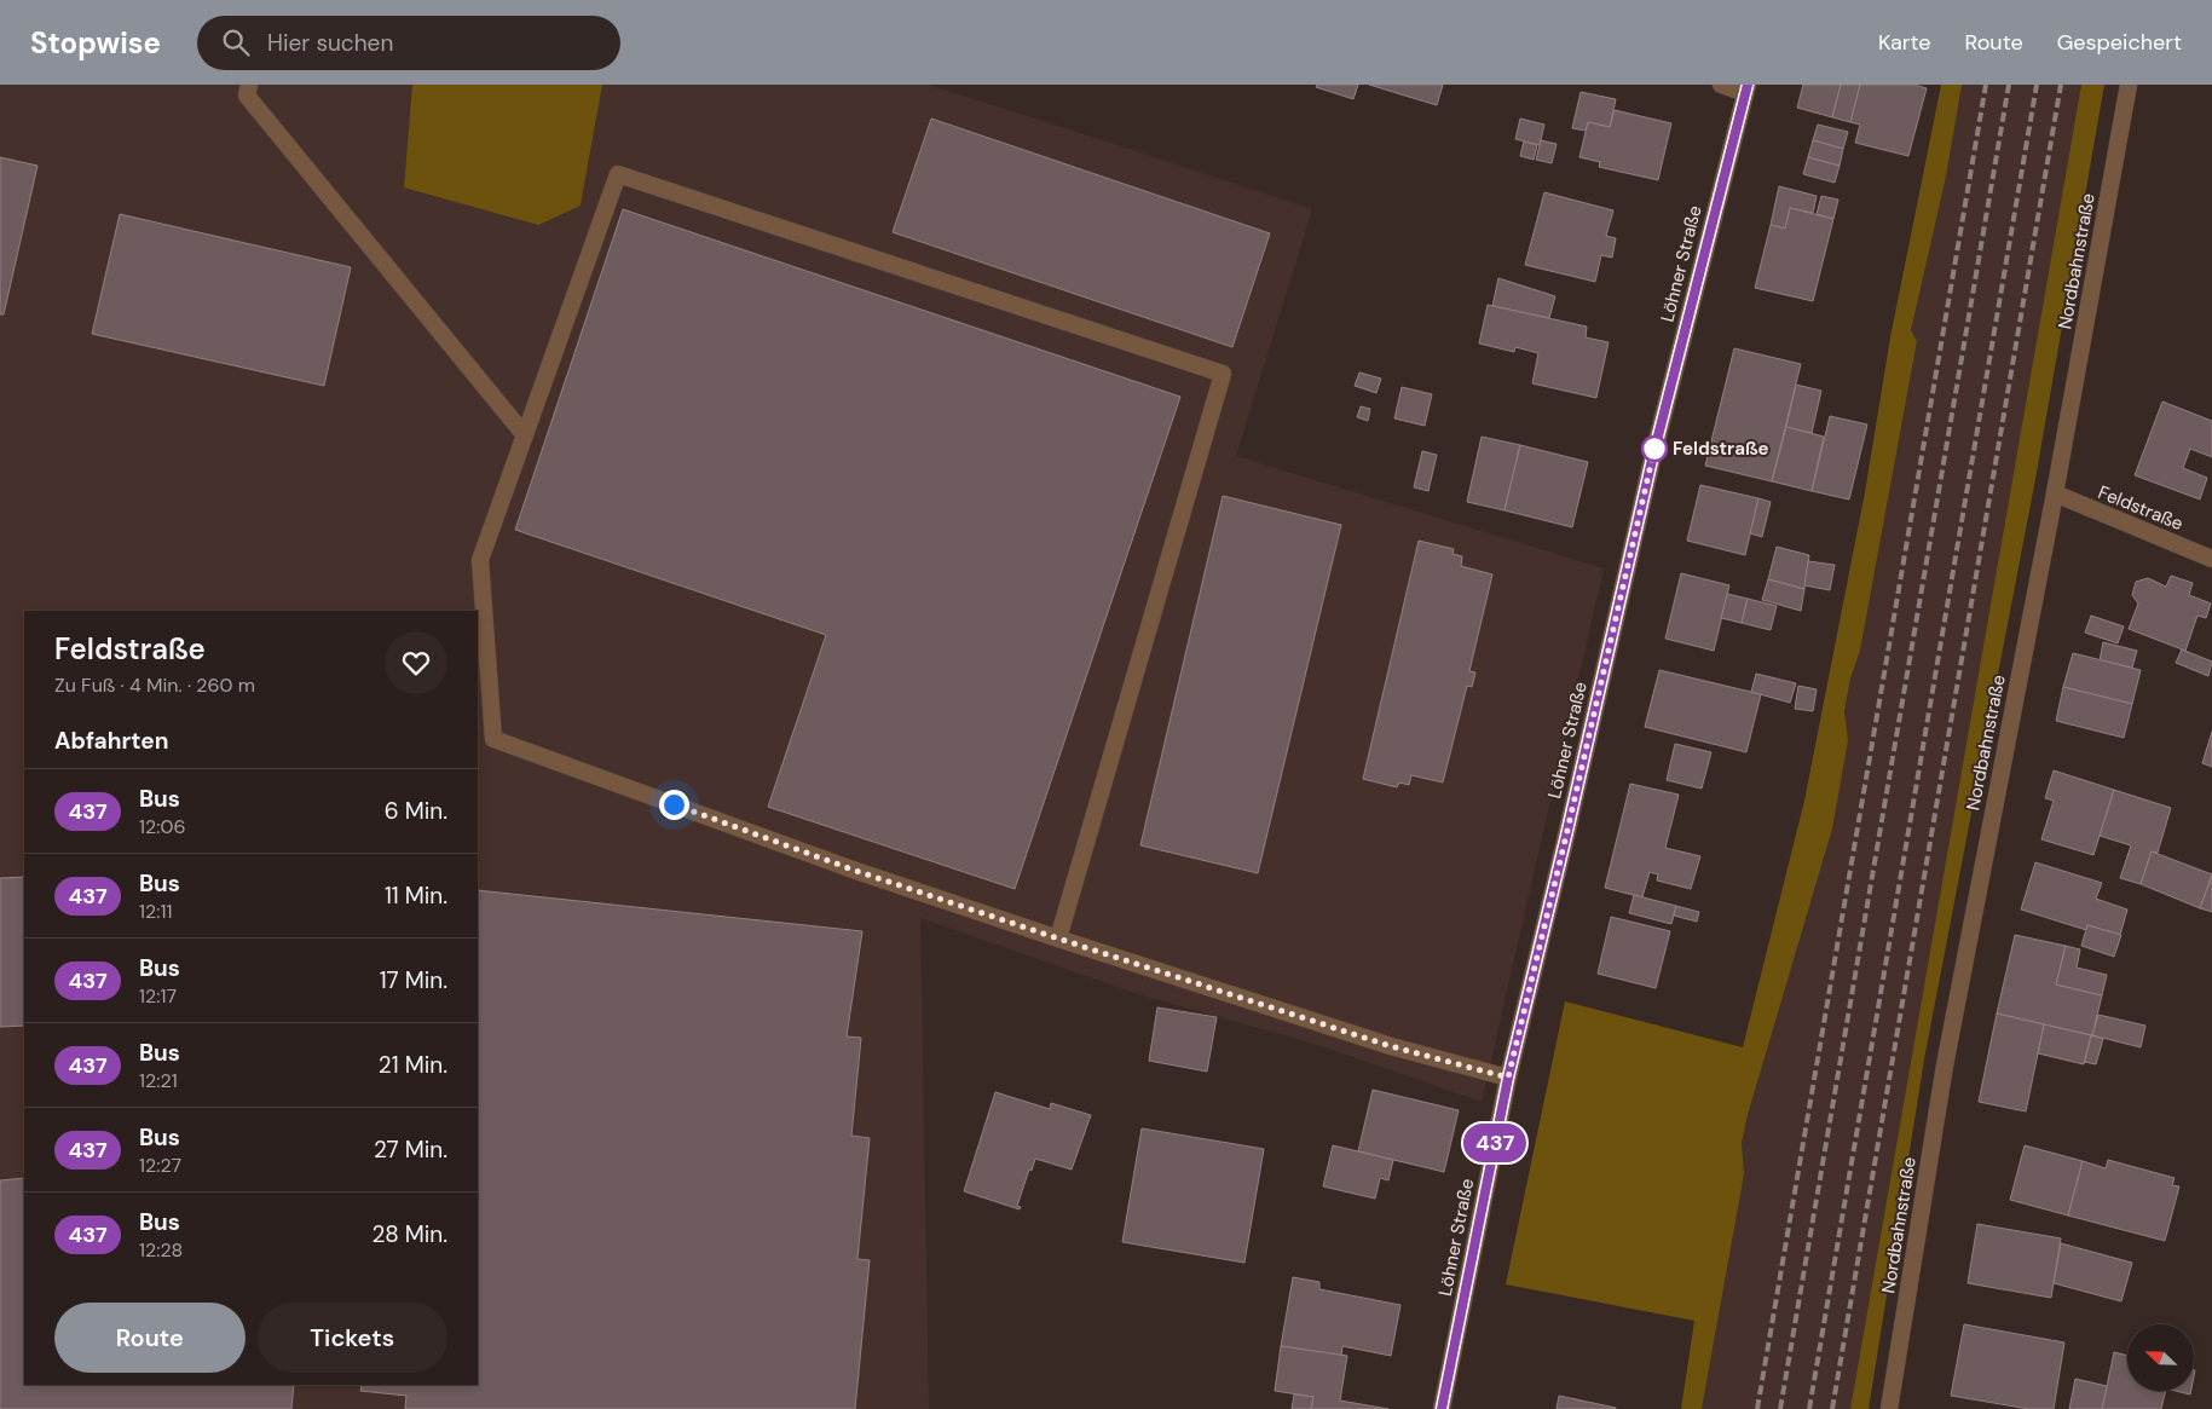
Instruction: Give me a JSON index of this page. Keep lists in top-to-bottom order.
{
  "streets": {
    "street": ["Nordbahnstraße", "Löhner Straße", "Feldstraße"]
  },
  "crossings": [
    ["Nordbahnstraße", "Feldstraße"]
  ],
  "places": ["Feldstraße"],
  "lines": ["bus line 437"],
  "north": "top left",
  "page": {
    "header": "Stopwise",
    "search": "Hier suchen",
    "nav": ["Karte", "Route", "Gespeichert"],
    "on_map": "437",
    "heading": [
      ["Feldstraße", "Zu Fuß · 4 Min. · 260 m"],
      "Abfahrten"
    ],
    "list": [
      {
        "mark": "437",
        "name": "Bus",
        "note": "12:06",
        "value": "6 Min."
      },
      {
        "mark": "437",
        "name": "Bus",
        "note": "12:11",
        "value": "11 Min."
      },
      {
        "mark": "437",
        "name": "Bus",
        "note": "12:17",
        "value": "17 Min."
      },
      {
        "mark": "437",
        "name": "Bus",
        "note": "12:21",
        "value": "21 Min."
      },
      {
        "mark": "437",
        "name": "Bus",
        "note": "12:27",
        "value": "27 Min."
      },
      {
        "mark": "437",
        "name": "Bus",
        "note": "12:28",
        "value": "28 Min."
      }
    ],
    "buttons": ["Route", "Tickets"]
  }
}
